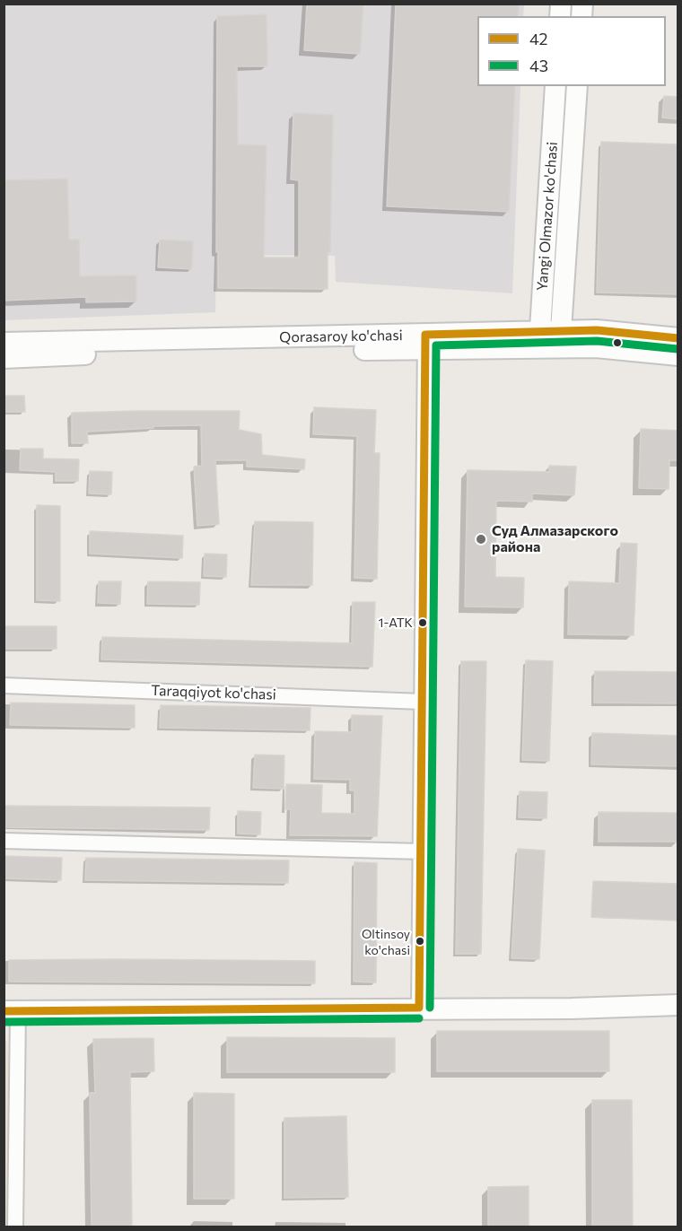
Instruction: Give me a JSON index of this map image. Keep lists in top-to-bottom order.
{
  "streets": {
    "main road": ["Yangi Olmazor ko'chasi", "Qorasaroy ko'chasi"],
    "street": ["Taraqqiyot ko'chasi"]
  },
  "crossings": [
    ["Yangi Olmazor ko'chasi", "Qorasaroy ko'chasi"]
  ],
  "places": ["Суд Алмазарского района", "1-ATK", "Oltinsoy ko'chasi"],
  "lines": ["transit line 42", "transit line 43"],
  "legend": ["42", "43"]
}
